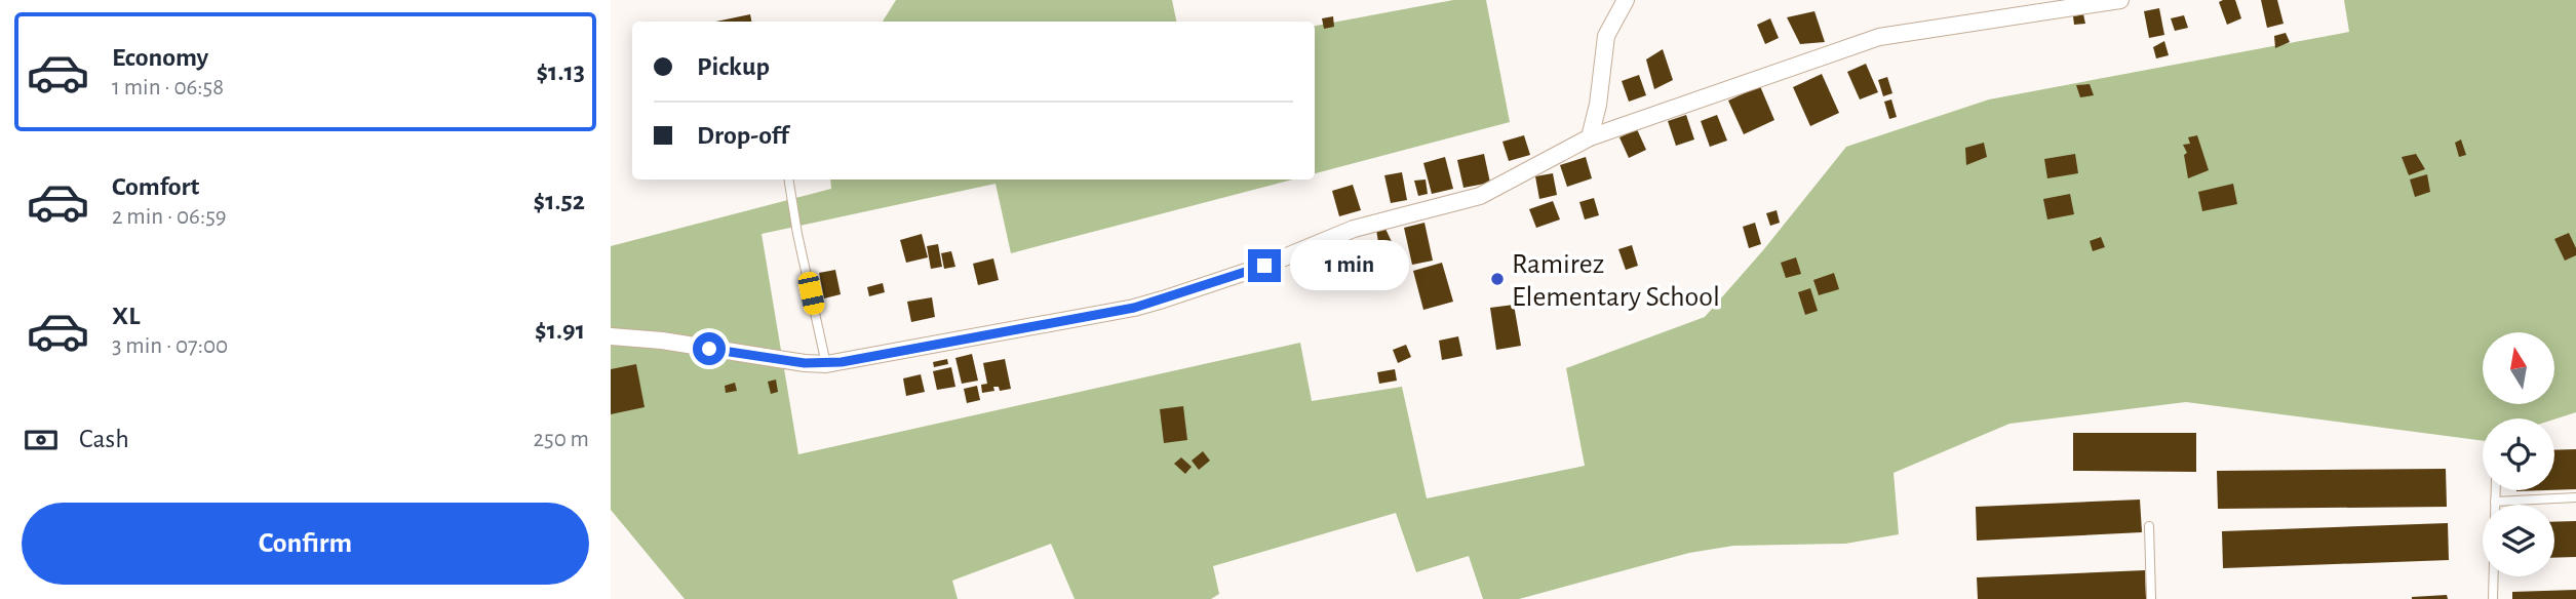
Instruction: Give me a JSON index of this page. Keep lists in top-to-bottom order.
{
  "places": ["Ramirez Elementary School"],
  "north": "top",
  "page": {
    "list": [
      {
        "name": "Economy",
        "note": "1 min · 06:58",
        "value": "$1.13"
      },
      {
        "name": "Comfort",
        "note": "2 min · 06:59",
        "value": "$1.52"
      },
      {
        "name": "XL",
        "note": "3 min · 07:00",
        "value": "$1.91"
      }
    ],
    "banner": ["Pickup", "Drop-off"],
    "bubble": "1 min",
    "pay": ["Cash", "250 m"],
    "buttons": "Confirm"
  }
}
